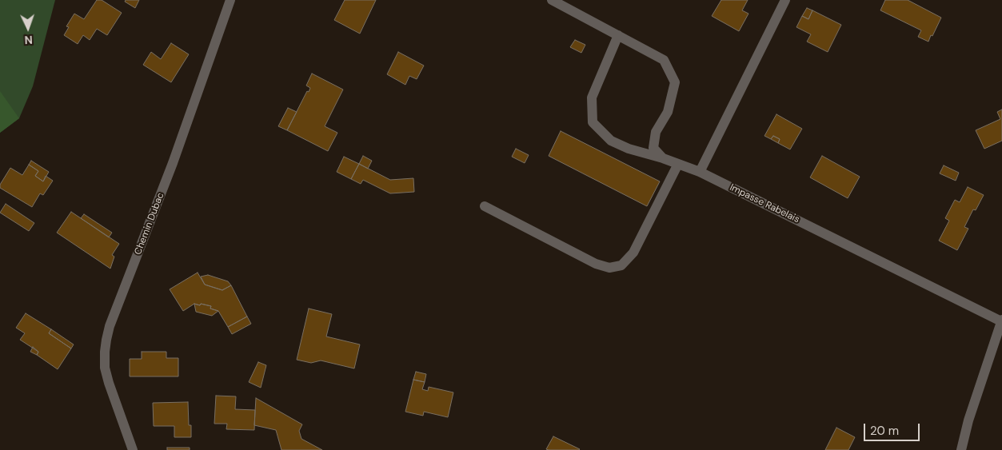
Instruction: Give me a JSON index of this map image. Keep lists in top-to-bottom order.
{
  "streets": {
    "street": ["Impasse Rabelais", "Chemin Dubac"]
  },
  "scale_bar": "20 m",
  "north": "bottom"
}
